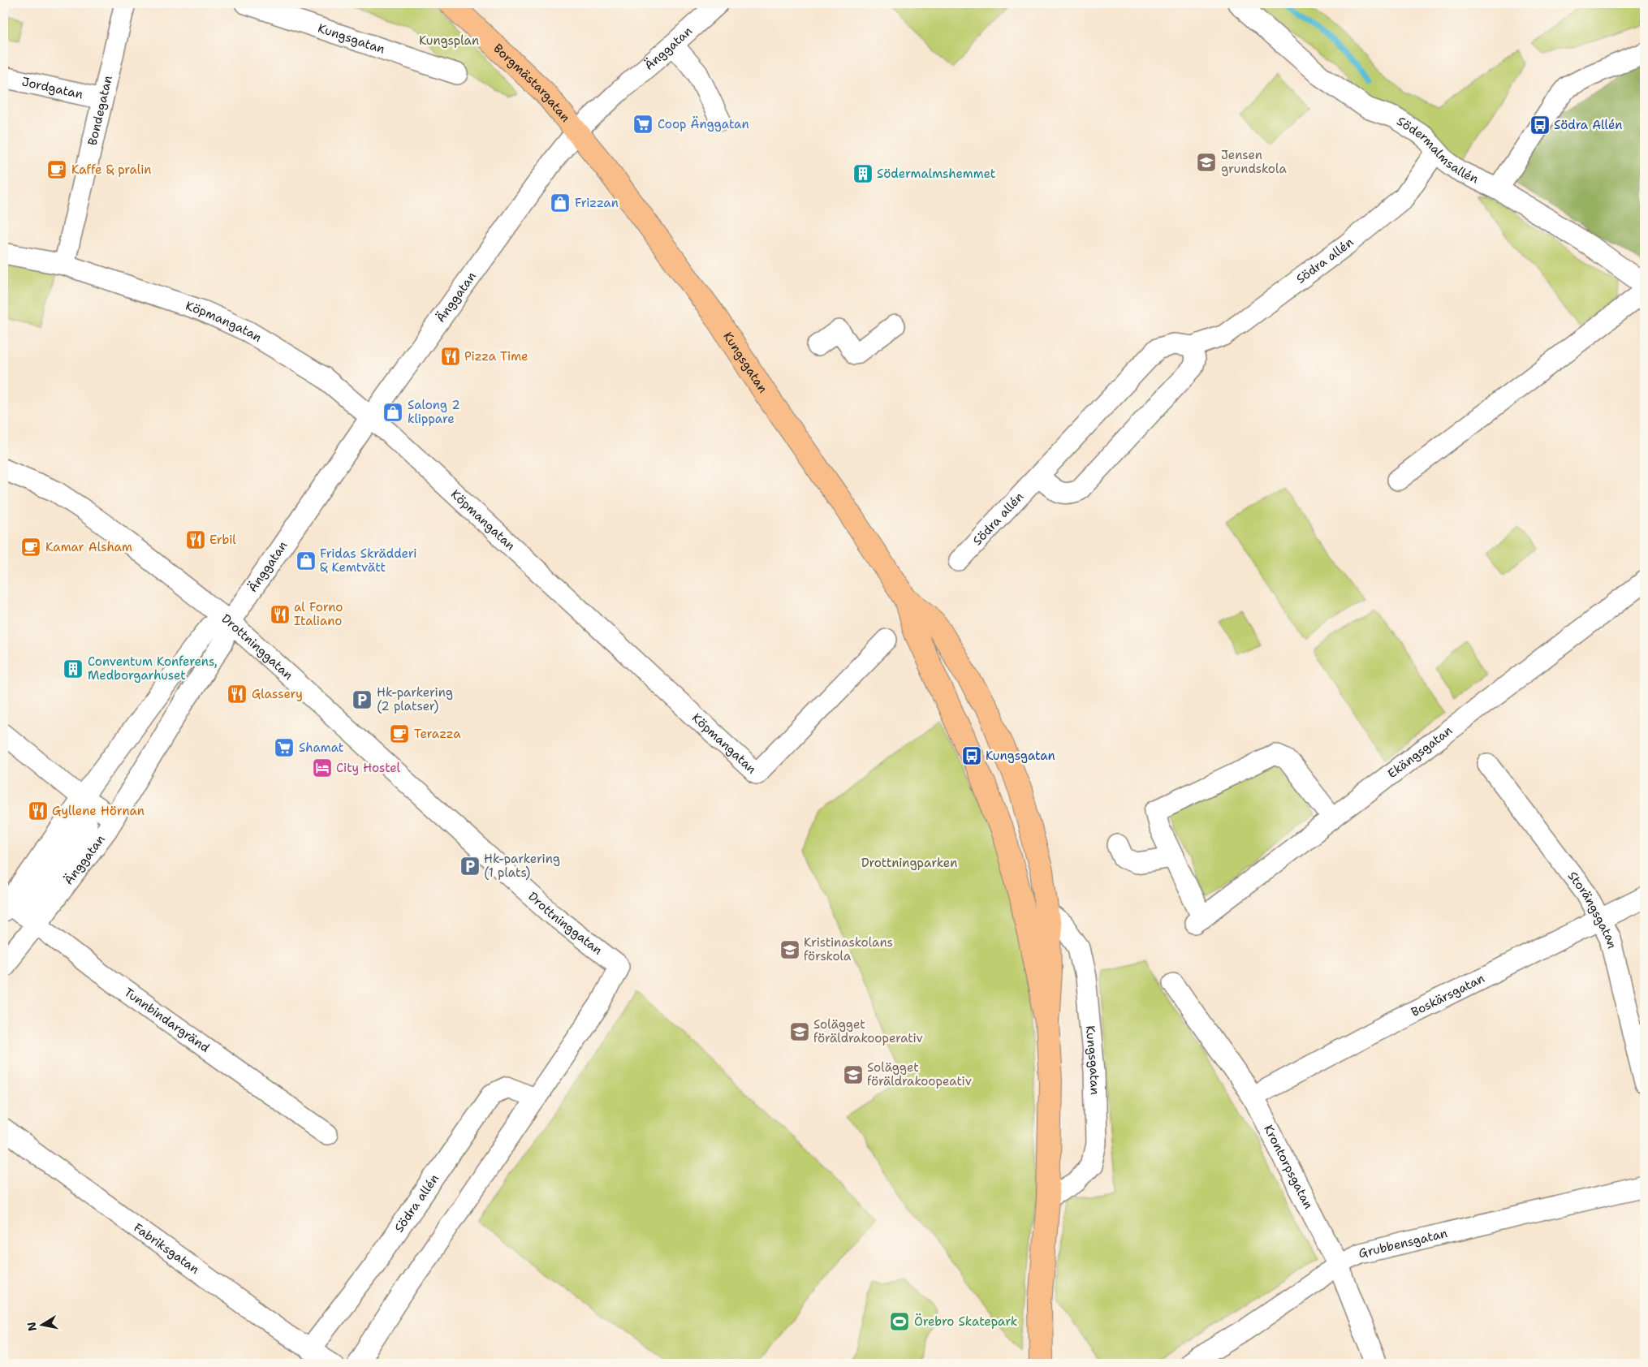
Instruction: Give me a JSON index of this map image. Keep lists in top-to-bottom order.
{
  "streets": {
    "main road": ["Kungsgatan", "Borgmästargatan"],
    "street": [
      "Änggatan",
      "Jordgatan",
      "Bondegatan",
      "Södermalmsallén",
      "Södra allén",
      "Köpmangatan",
      "Drottninggatan",
      "Ekängsgatan",
      "Storängsgatan",
      "Boskärsgatan",
      "Tunnbindargränd",
      "Krontorpsgatan",
      "Grubbensgatan",
      "Fabriksgatan"
    ]
  },
  "crossings": [
    ["Kungsgatan", "Änggatan"],
    ["Kungsgatan", "Borgmästargatan"],
    ["Änggatan", "Borgmästargatan"],
    ["Änggatan", "Köpmangatan"],
    ["Änggatan", "Drottninggatan"],
    ["Änggatan", "Tunnbindargränd"],
    ["Jordgatan", "Bondegatan"],
    ["Bondegatan", "Köpmangatan"],
    ["Södermalmsallén", "Södra allén"],
    ["Södra allén", "Drottninggatan"],
    ["Södra allén", "Fabriksgatan"],
    ["Storängsgatan", "Boskärsgatan"],
    ["Boskärsgatan", "Krontorpsgatan"],
    ["Krontorpsgatan", "Grubbensgatan"]
  ],
  "parks": ["Kungsplan", "Drottningparken"],
  "places": {
    "supermarket": ["Coop Änggatan", "Shamat"],
    "bus stop": ["Södra Allén", "Kungsgatan"],
    "school or university": [
      "Jensen grundskola",
      "Kristinaskolans förskola",
      "Solägget föräldrakooperativ",
      "Solägget föräldrakoopeativ"
    ],
    "cafe": ["Kaffe & pralin", "Kamar Alsham", "Terazza"],
    "building": ["Södermalmshemmet", "Conventum Konferens, Medborgarhuset"],
    "shop": ["Frizzan", "Salong 2 klippare", "Fridas Skrädderi & Kemtvätt"],
    "restaurant": [
      "Pizza Time",
      "Erbil",
      "al Forno Italiano",
      "Glassery",
      "Gyllene Hörnan"
    ],
    "parking": ["Hk-parkering (2 platser)", "Hk-parkering (1 plats)"],
    "hotel": ["City Hostel"],
    "sports": ["Örebro Skatepark"]
  },
  "north": "left"
}
